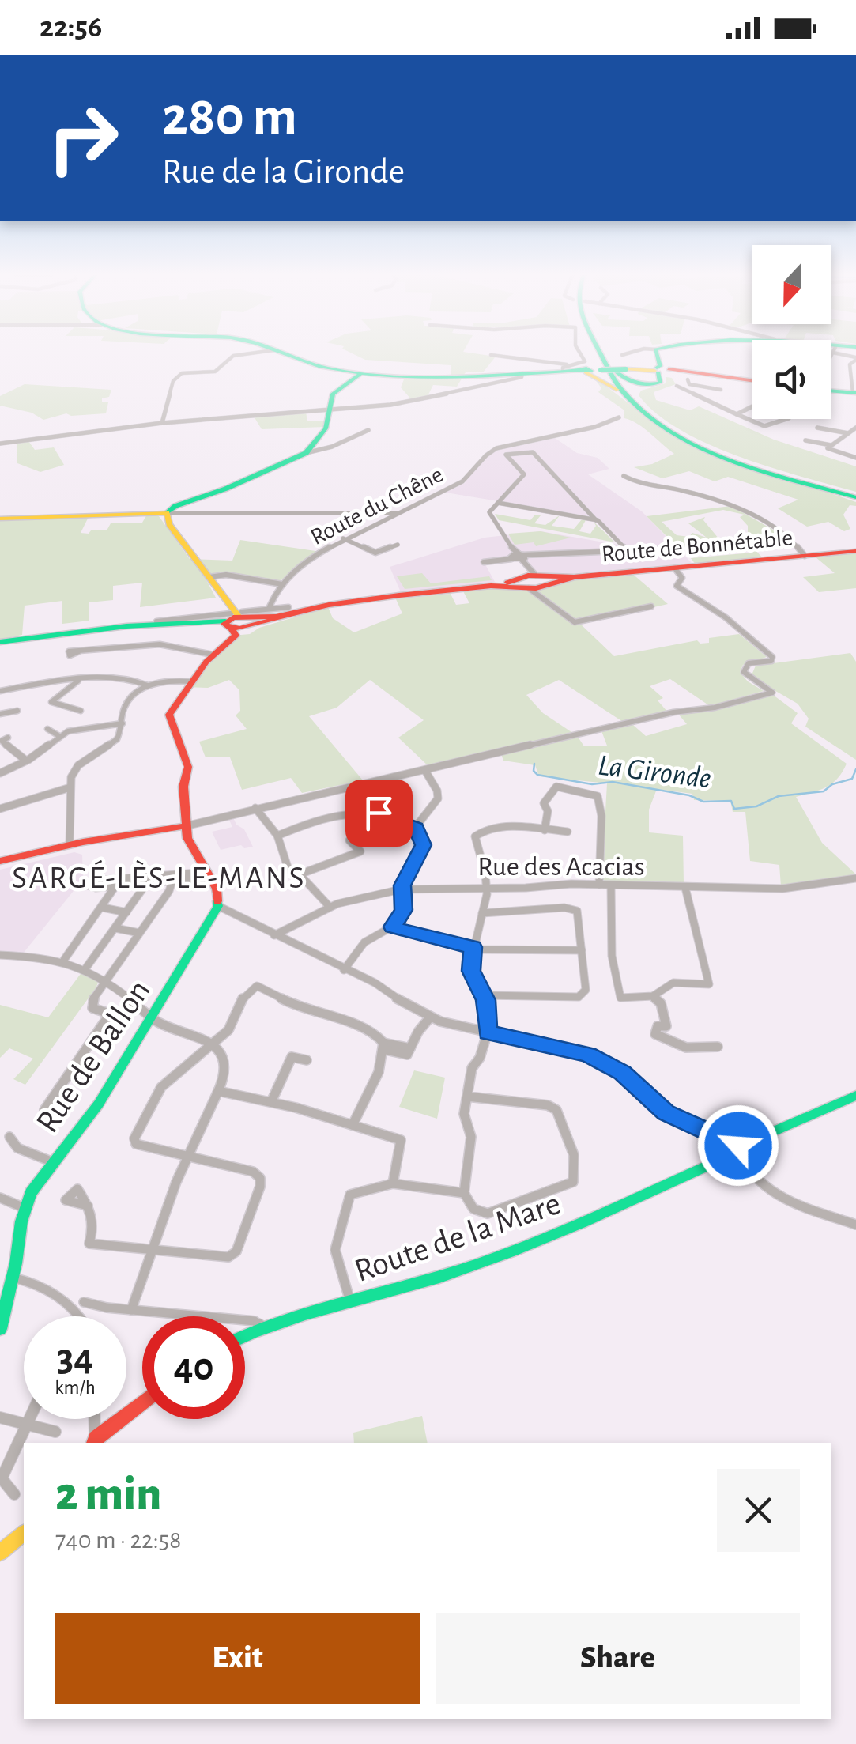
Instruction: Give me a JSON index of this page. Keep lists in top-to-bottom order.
{
  "streets": {
    "main road": ["Route de Bonnétable", "Rue de Ballon", "Route de la Mare"],
    "street": ["Route du Chêne", "Rue des Acacias"]
  },
  "districts": ["SARGÉ-LÈS-LE-MANS"],
  "water": ["La Gironde"],
  "north": "bottom",
  "page": {
    "status": "22:56",
    "turn": ["280 m", "Rue de la Gironde"],
    "speed": "34 km/h",
    "limit": "40",
    "heading": ["2 min", "740 m · 22:58"],
    "buttons": ["Exit", "Share"]
  }
}
